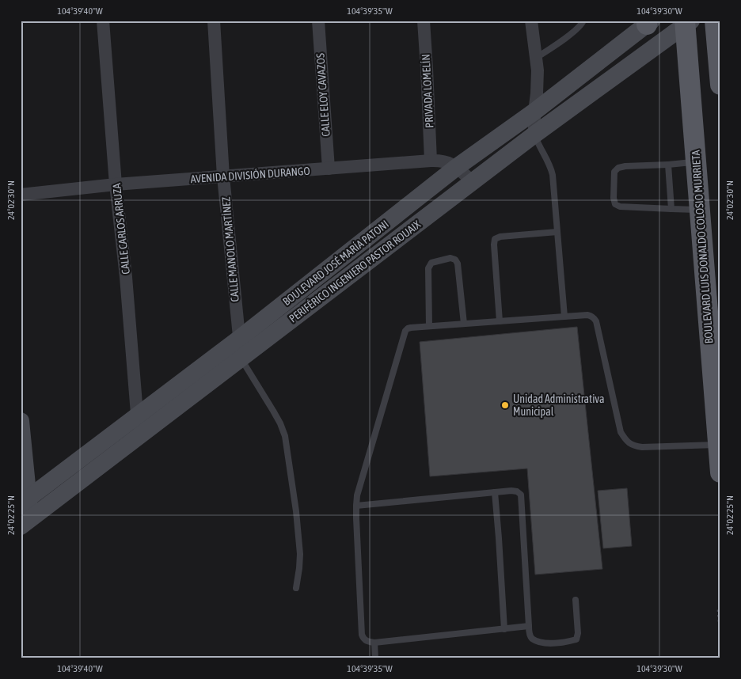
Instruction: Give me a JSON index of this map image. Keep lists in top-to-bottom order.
{
  "streets": {
    "main road": ["BOULEVARD LUIS DONALDO COLOSIO MURRIETA", "BOULEVARD JOSÉ MARÍA PATONI", "PERIFÉRICO INGENIERO PASTOR ROUAIX"],
    "street": [
      "PRIVADA LOMELÍN",
      "CALLE ELOY CAVAZOS",
      "AVENIDA DIVISIÓN DURANGO",
      "CALLE CARLOS ARRUZA",
      "CALLE MANOLO MARTÍNEZ"
    ]
  },
  "crossings": [
    ["PRIVADA LOMELÍN", "AVENIDA DIVISIÓN DURANGO"],
    ["CALLE ELOY CAVAZOS", "AVENIDA DIVISIÓN DURANGO"],
    ["AVENIDA DIVISIÓN DURANGO", "CALLE CARLOS ARRUZA"],
    ["AVENIDA DIVISIÓN DURANGO", "CALLE MANOLO MARTÍNEZ"],
    ["AVENIDA DIVISIÓN DURANGO", "BOULEVARD JOSÉ MARÍA PATONI"],
    ["AVENIDA DIVISIÓN DURANGO", "PERIFÉRICO INGENIERO PASTOR ROUAIX"],
    ["CALLE CARLOS ARRUZA", "BOULEVARD JOSÉ MARÍA PATONI"],
    ["CALLE CARLOS ARRUZA", "PERIFÉRICO INGENIERO PASTOR ROUAIX"],
    ["BOULEVARD LUIS DONALDO COLOSIO MURRIETA", "PERIFÉRICO INGENIERO PASTOR ROUAIX"],
    ["CALLE MANOLO MARTÍNEZ", "BOULEVARD JOSÉ MARÍA PATONI"],
    ["CALLE MANOLO MARTÍNEZ", "PERIFÉRICO INGENIERO PASTOR ROUAIX"]
  ],
  "places": ["Unidad Administrativa Municipal"],
  "coordinates": [
    "104°39'40\"W",
    "104°39'35\"W",
    "104°39'30\"W",
    "24°02'30\"N",
    "24°02'25\"N"
  ]
}
